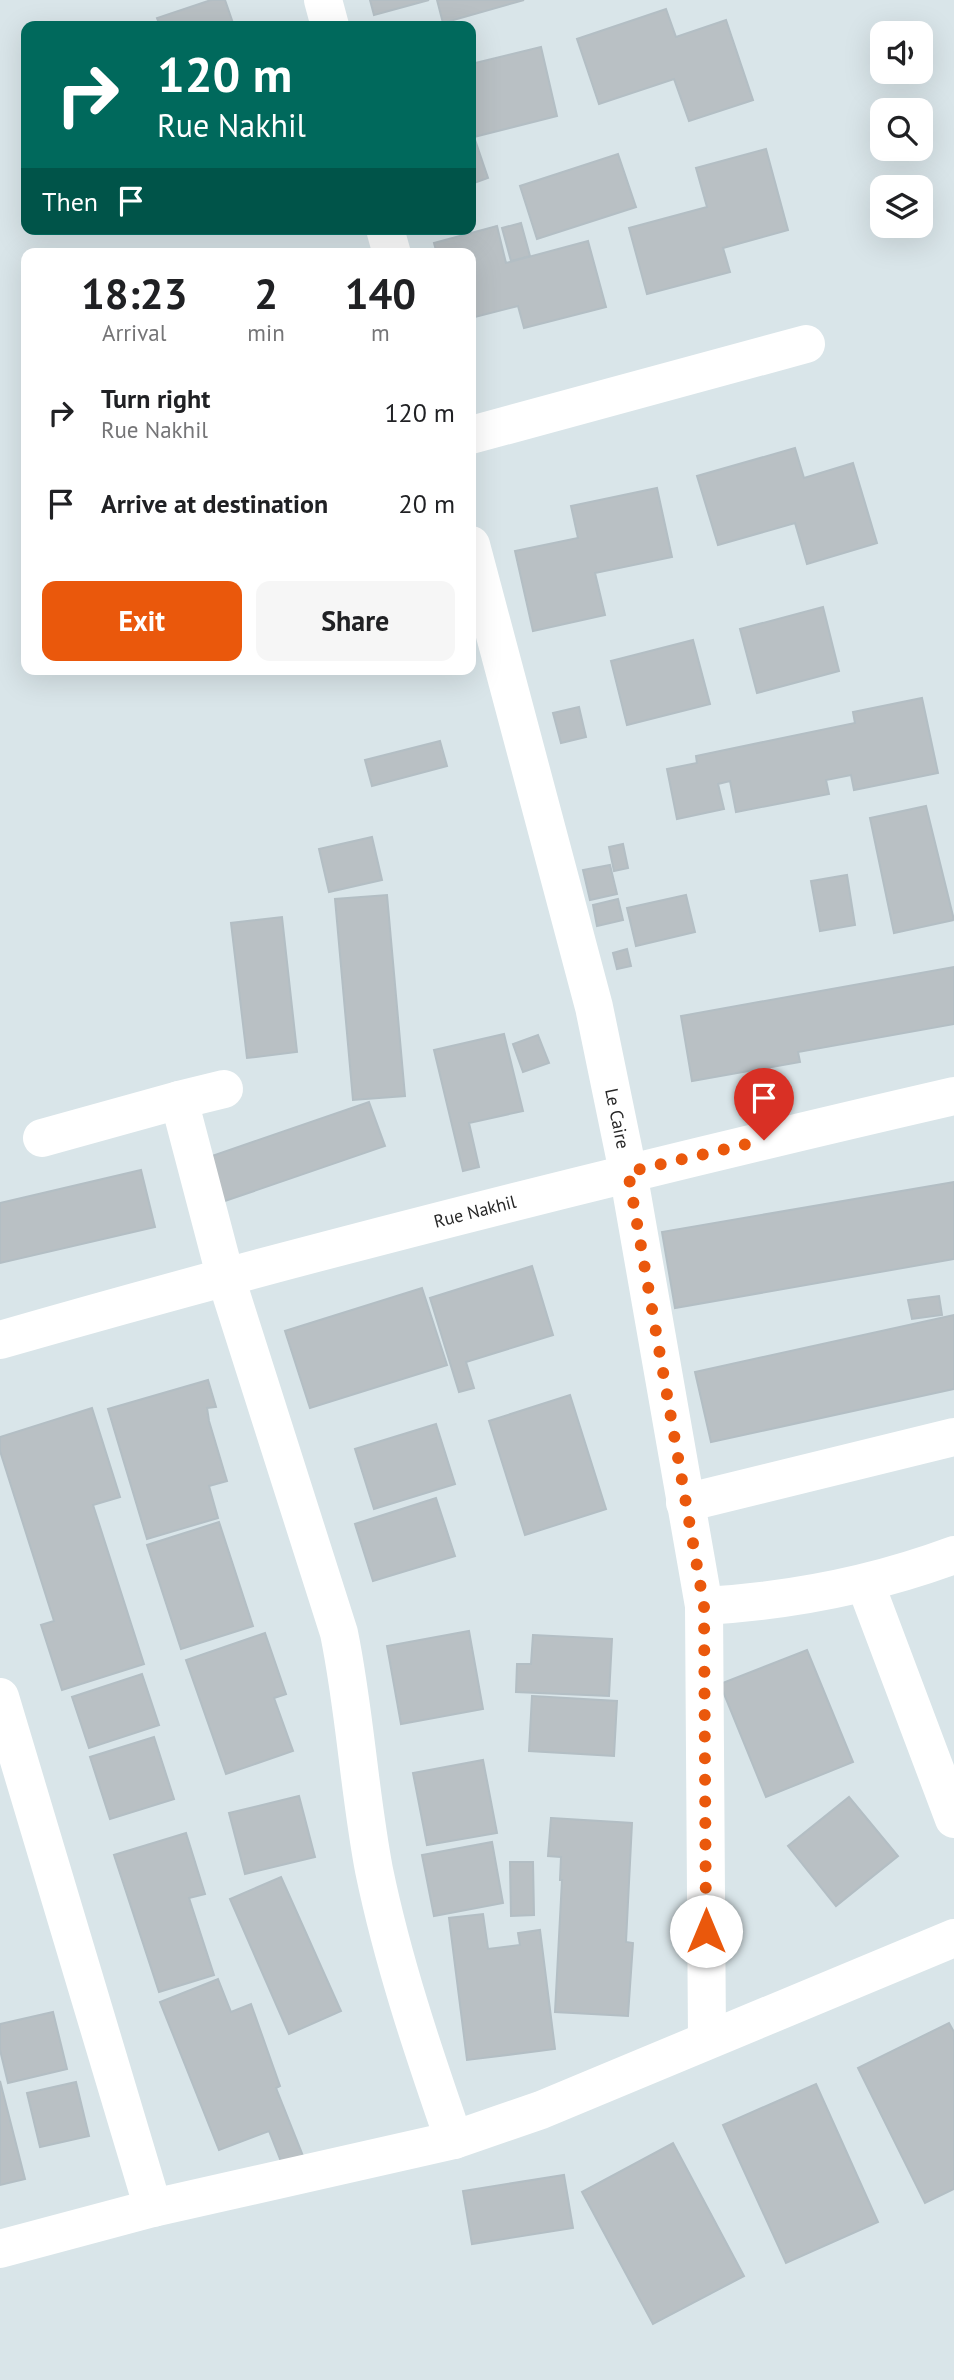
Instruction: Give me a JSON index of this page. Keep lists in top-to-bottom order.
{
  "streets": {
    "street": ["Le Caire", "Rue Nakhil"]
  },
  "crossings": [
    ["Le Caire", "Rue Nakhil"]
  ],
  "page": {
    "turn": ["120 m", "Rue Nakhil"],
    "then": "Then",
    "eta": [
      "18:23",
      "Arrival",
      "2",
      "min",
      "140",
      "m"
    ],
    "list": [
      {
        "name": "Turn right",
        "note": "Rue Nakhil",
        "value": "120 m"
      },
      {
        "name": "Arrive at destination",
        "value": "20 m"
      }
    ],
    "buttons": ["Exit", "Share"]
  }
}
